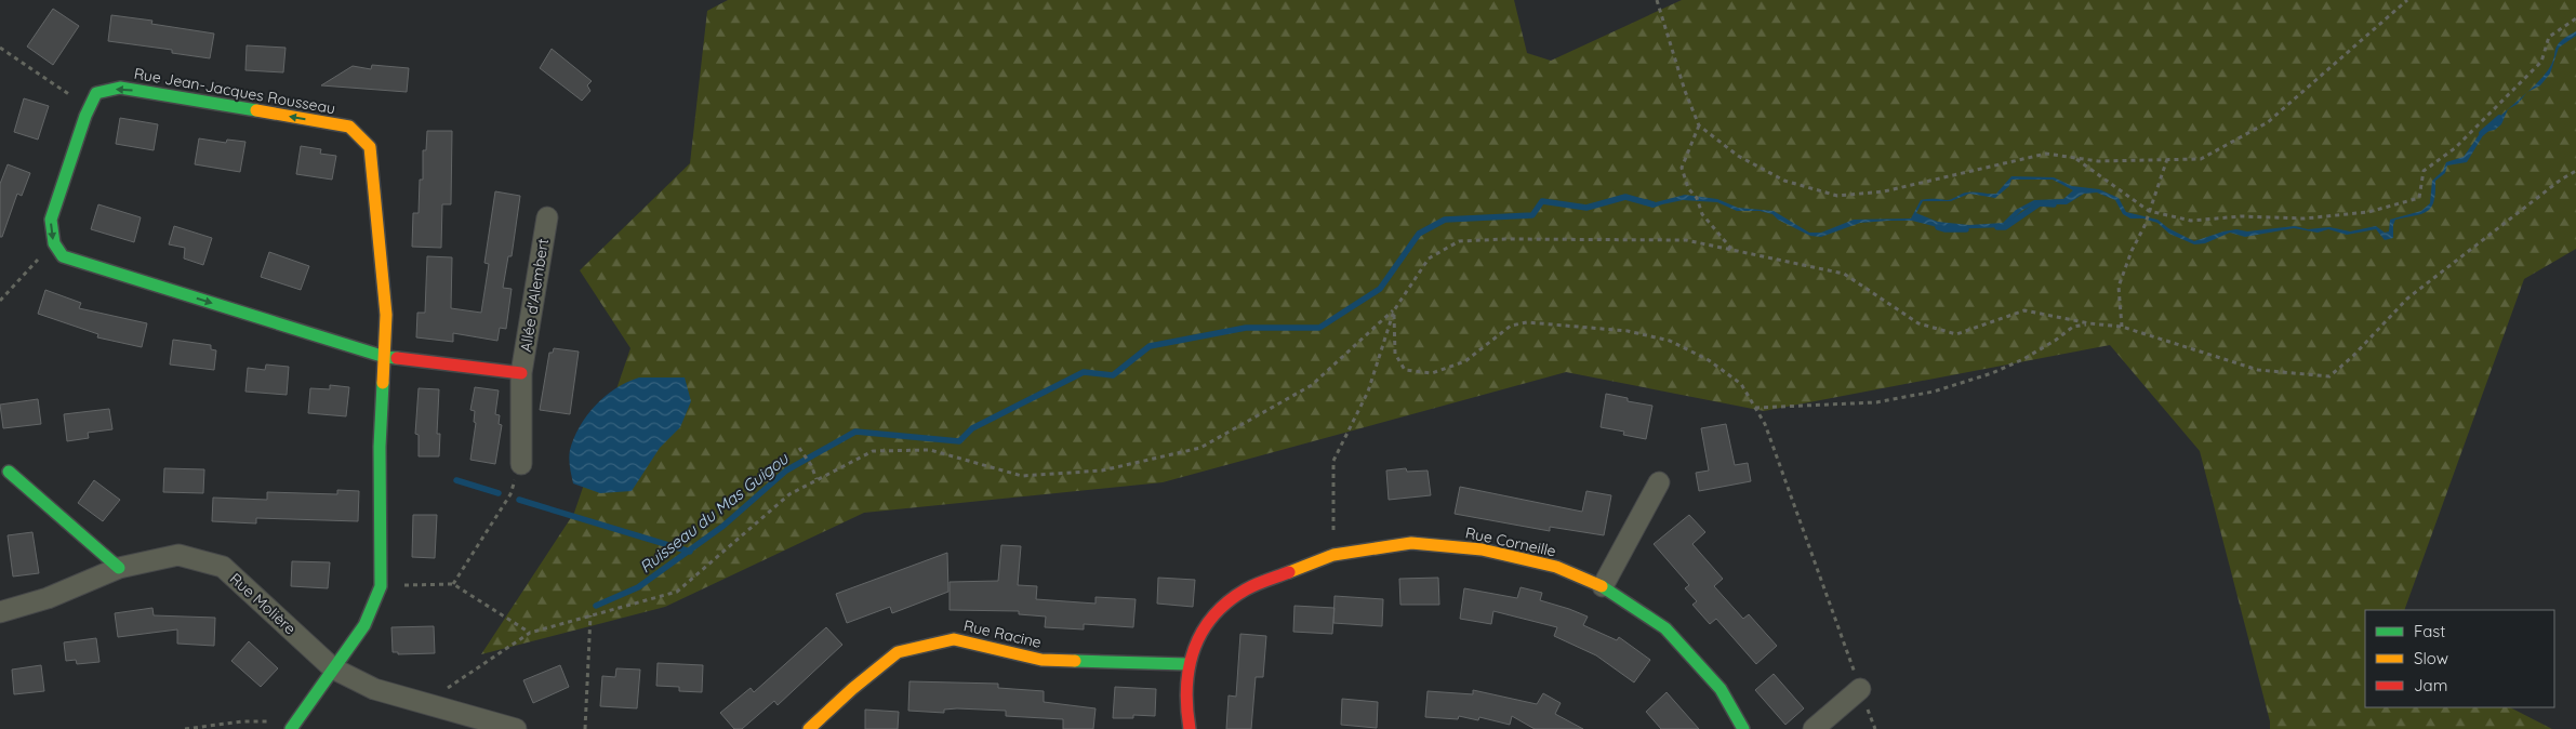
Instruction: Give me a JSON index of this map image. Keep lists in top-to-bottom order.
{
  "streets": {
    "street": [
      "Rue Jean-Jacques Rousseau",
      "Allée d'Alembert",
      "Rue Corneille",
      "Rue Molière",
      "Rue Racine"
    ]
  },
  "crossings": [
    ["Rue Jean-Jacques Rousseau", "Allée d'Alembert"],
    ["Rue Jean-Jacques Rousseau", "Rue Molière"],
    ["Rue Corneille", "Rue Racine"]
  ],
  "water": ["Ruisseau du Mas Guigou"],
  "legend": ["Fast", "Slow", "Jam"]
}
